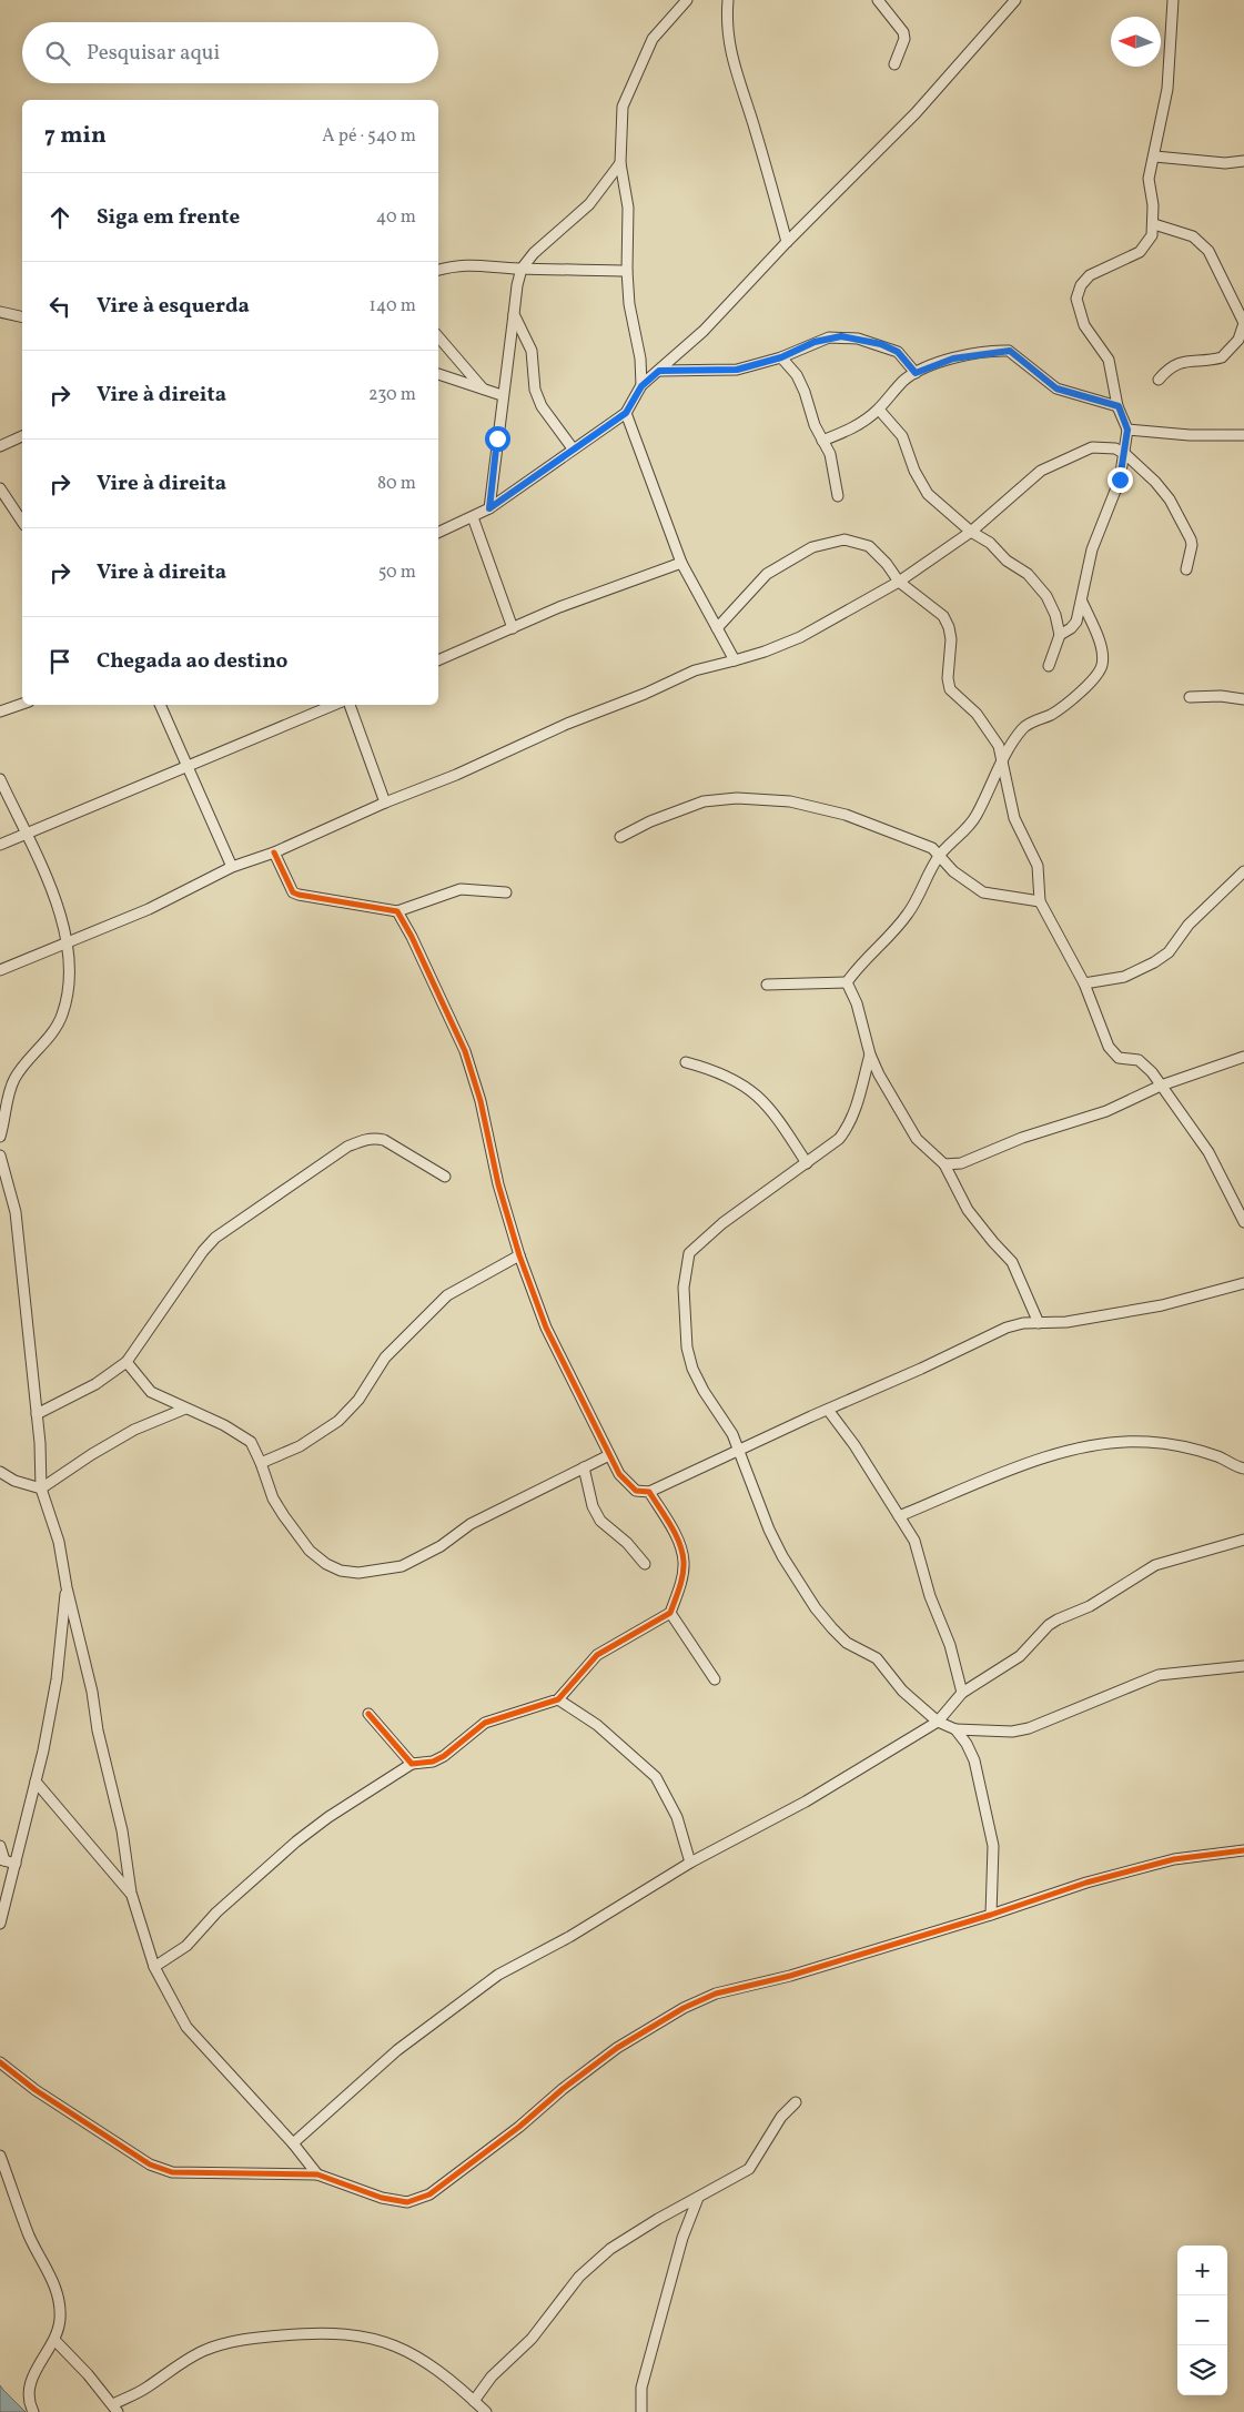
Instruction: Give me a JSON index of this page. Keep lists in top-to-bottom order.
{
  "north": "left",
  "page": {
    "search": "Pesquisar aqui",
    "heading": ["7 min", "A pé · 540 m"],
    "list": [
      ["Siga em frente", "40 m"],
      ["Vire à esquerda", "140 m"],
      ["Vire à direita", "230 m"],
      ["Vire à direita", "80 m"],
      ["Vire à direita", "50 m"],
      "Chegada ao destino"
    ],
    "map_buttons": ["+", "−"]
  }
}
